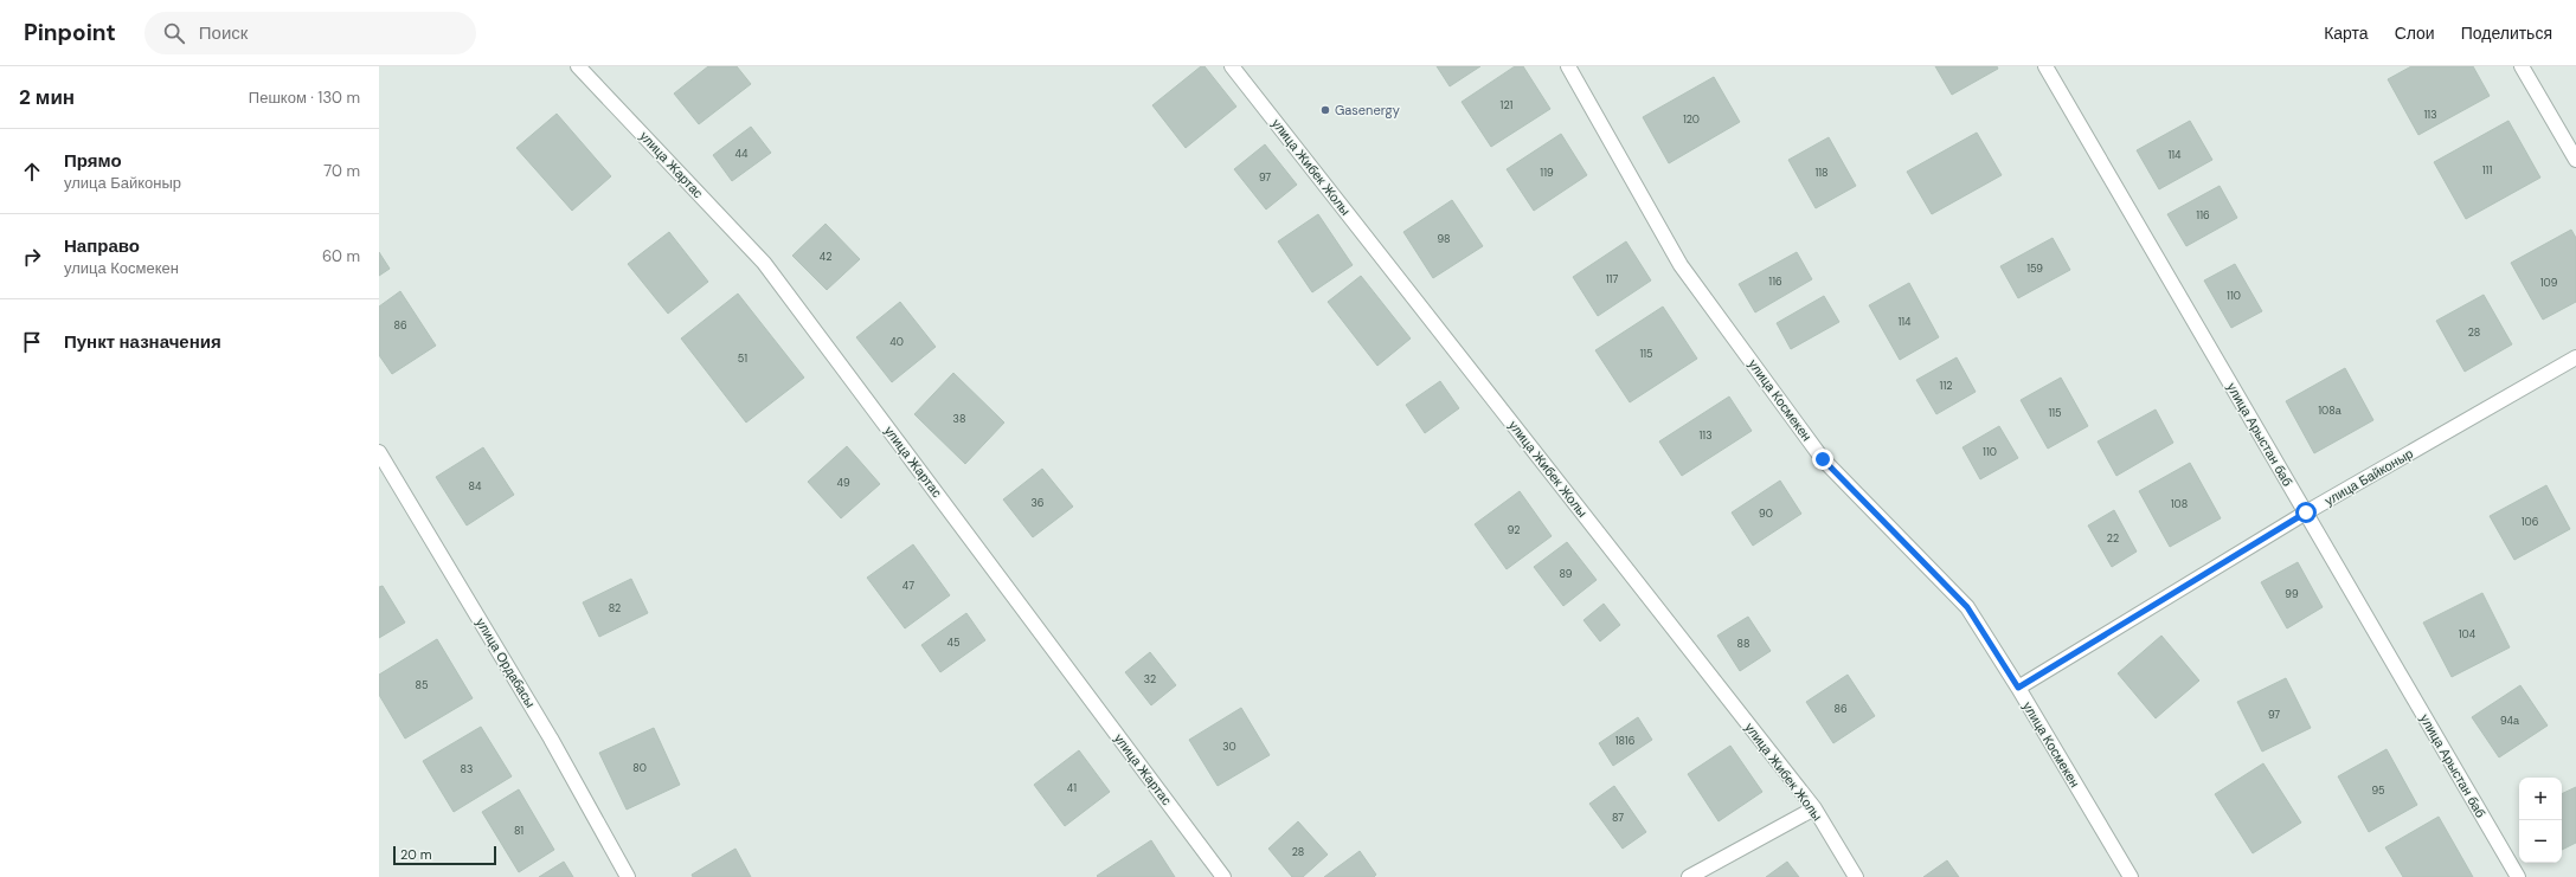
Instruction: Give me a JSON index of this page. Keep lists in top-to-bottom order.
{
  "streets": {
    "street": [
      "улица Жартас",
      "улица Жибек Жолы",
      "улица Космекен",
      "улица Арыстан баб",
      "улица Байконыр",
      "улица Ордабасы"
    ]
  },
  "crossings": [
    ["улица Космекен", "улица Байконыр"],
    ["улица Арыстан баб", "улица Байконыр"]
  ],
  "places": ["Gasenergy"],
  "house_numbers": [
    "121",
    "113",
    "120",
    "44",
    "114",
    "111",
    "119",
    "118",
    "97",
    "116",
    "98",
    "42",
    "159",
    "117",
    "116",
    "109",
    "110",
    "114",
    "86",
    "28",
    "40",
    "115",
    "51",
    "112",
    "108а",
    "115",
    "38",
    "113",
    "110",
    "49",
    "84",
    "36",
    "108",
    "90",
    "106",
    "92",
    "22",
    "89",
    "47",
    "99",
    "82",
    "104",
    "45",
    "88",
    "32",
    "85",
    "86",
    "97",
    "94а",
    "1816",
    "30",
    "80",
    "83",
    "41",
    "95",
    "87",
    "81",
    "28"
  ],
  "scale_bar": "20 m",
  "page": {
    "header": "Pinpoint",
    "search": "Поиск",
    "nav": ["Карта", "Слои", "Поделиться"],
    "heading": ["2 мин", "Пешком · 130 m"],
    "list": [
      ["Прямо", "улица Байконыр", "70 m"],
      ["Направо", "улица Космекен", "60 m"],
      "Пункт назначения"
    ],
    "map_buttons": ["+", "−"],
    "scale": "20 m"
  }
}
